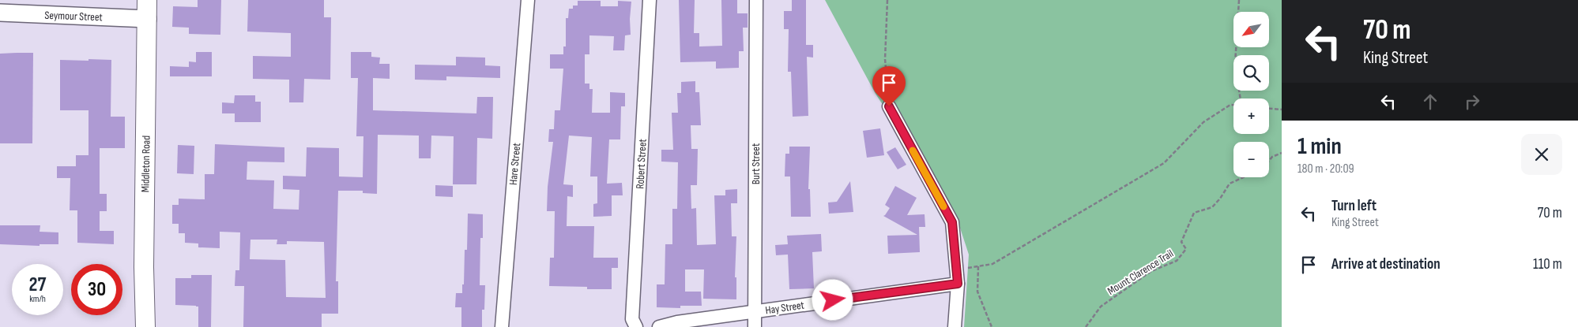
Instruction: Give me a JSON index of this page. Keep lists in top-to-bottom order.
{
  "streets": {
    "main road": ["Middleton Road"],
    "street": [
      "Seymour Street",
      "Hare Street",
      "Robert Street",
      "Burt Street",
      "Hay Street"
    ],
    "path": ["Mount Clarence Trail"]
  },
  "crossings": [
    ["Seymour Street", "Middleton Road"],
    ["Burt Street", "Hay Street"]
  ],
  "north": "bottom left",
  "page": {
    "turn": ["70 m", "King Street"],
    "map_buttons": ["+", "−"],
    "heading": ["1 min", "180 m · 20:09"],
    "list": [
      {
        "name": "Turn left",
        "note": "King Street",
        "value": "70 m"
      },
      {
        "name": "Arrive at destination",
        "value": "110 m"
      }
    ],
    "speed": "27 km/h",
    "limit": "30"
  }
}
